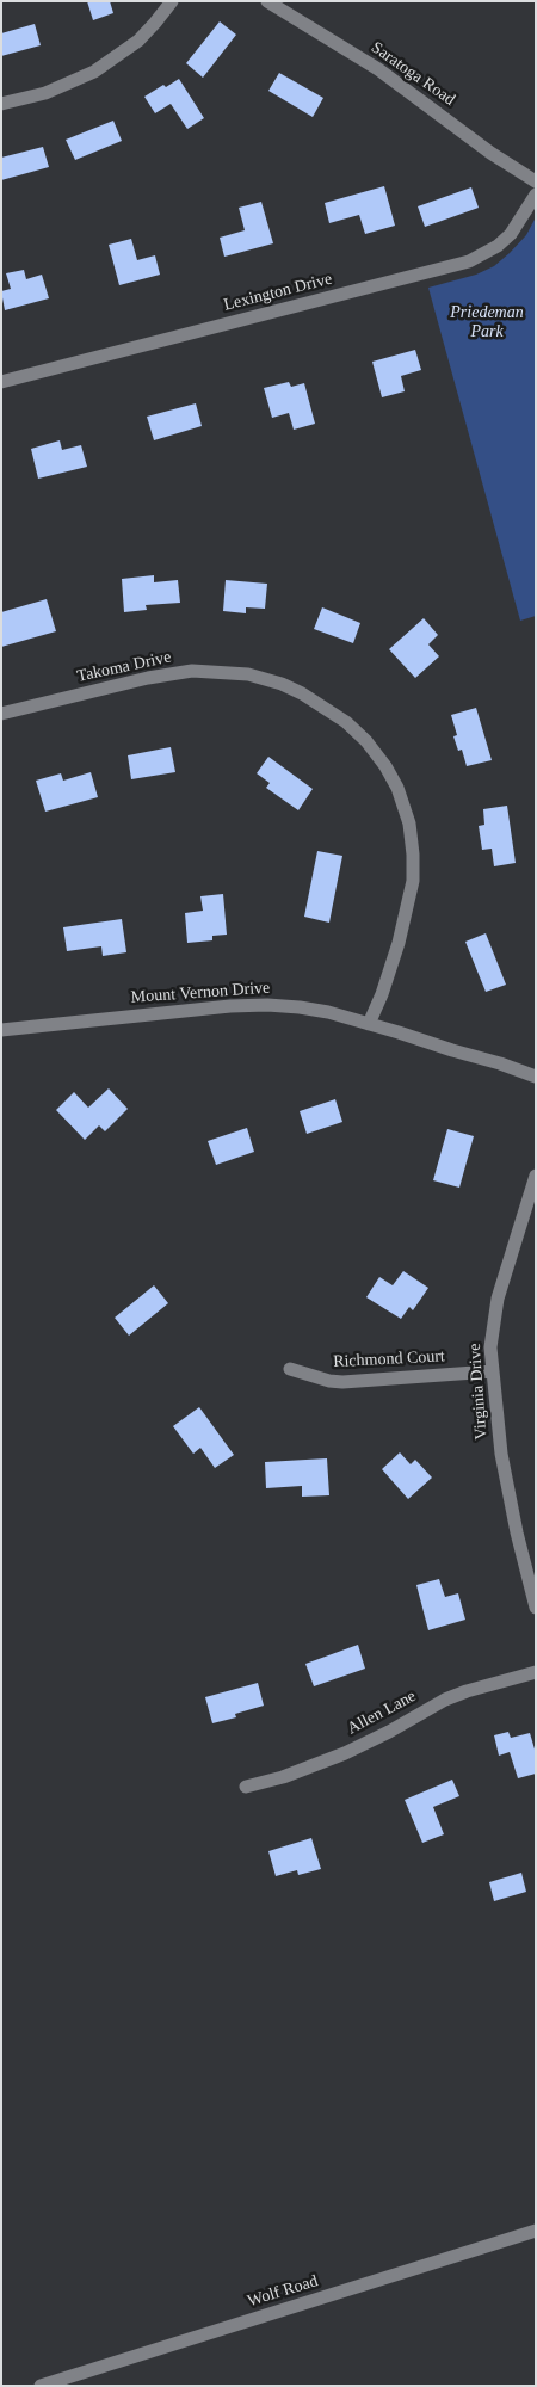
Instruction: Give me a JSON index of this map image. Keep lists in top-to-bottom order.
{
  "streets": {
    "street": [
      "Saratoga Road",
      "Lexington Drive",
      "Takoma Drive",
      "Mount Vernon Drive",
      "Richmond Court",
      "Virginia Drive",
      "Allen Lane",
      "Wolf Road"
    ]
  },
  "crossings": [
    ["Takoma Drive", "Mount Vernon Drive"],
    ["Richmond Court", "Virginia Drive"]
  ],
  "parks": ["Priedeman Park"]
}
